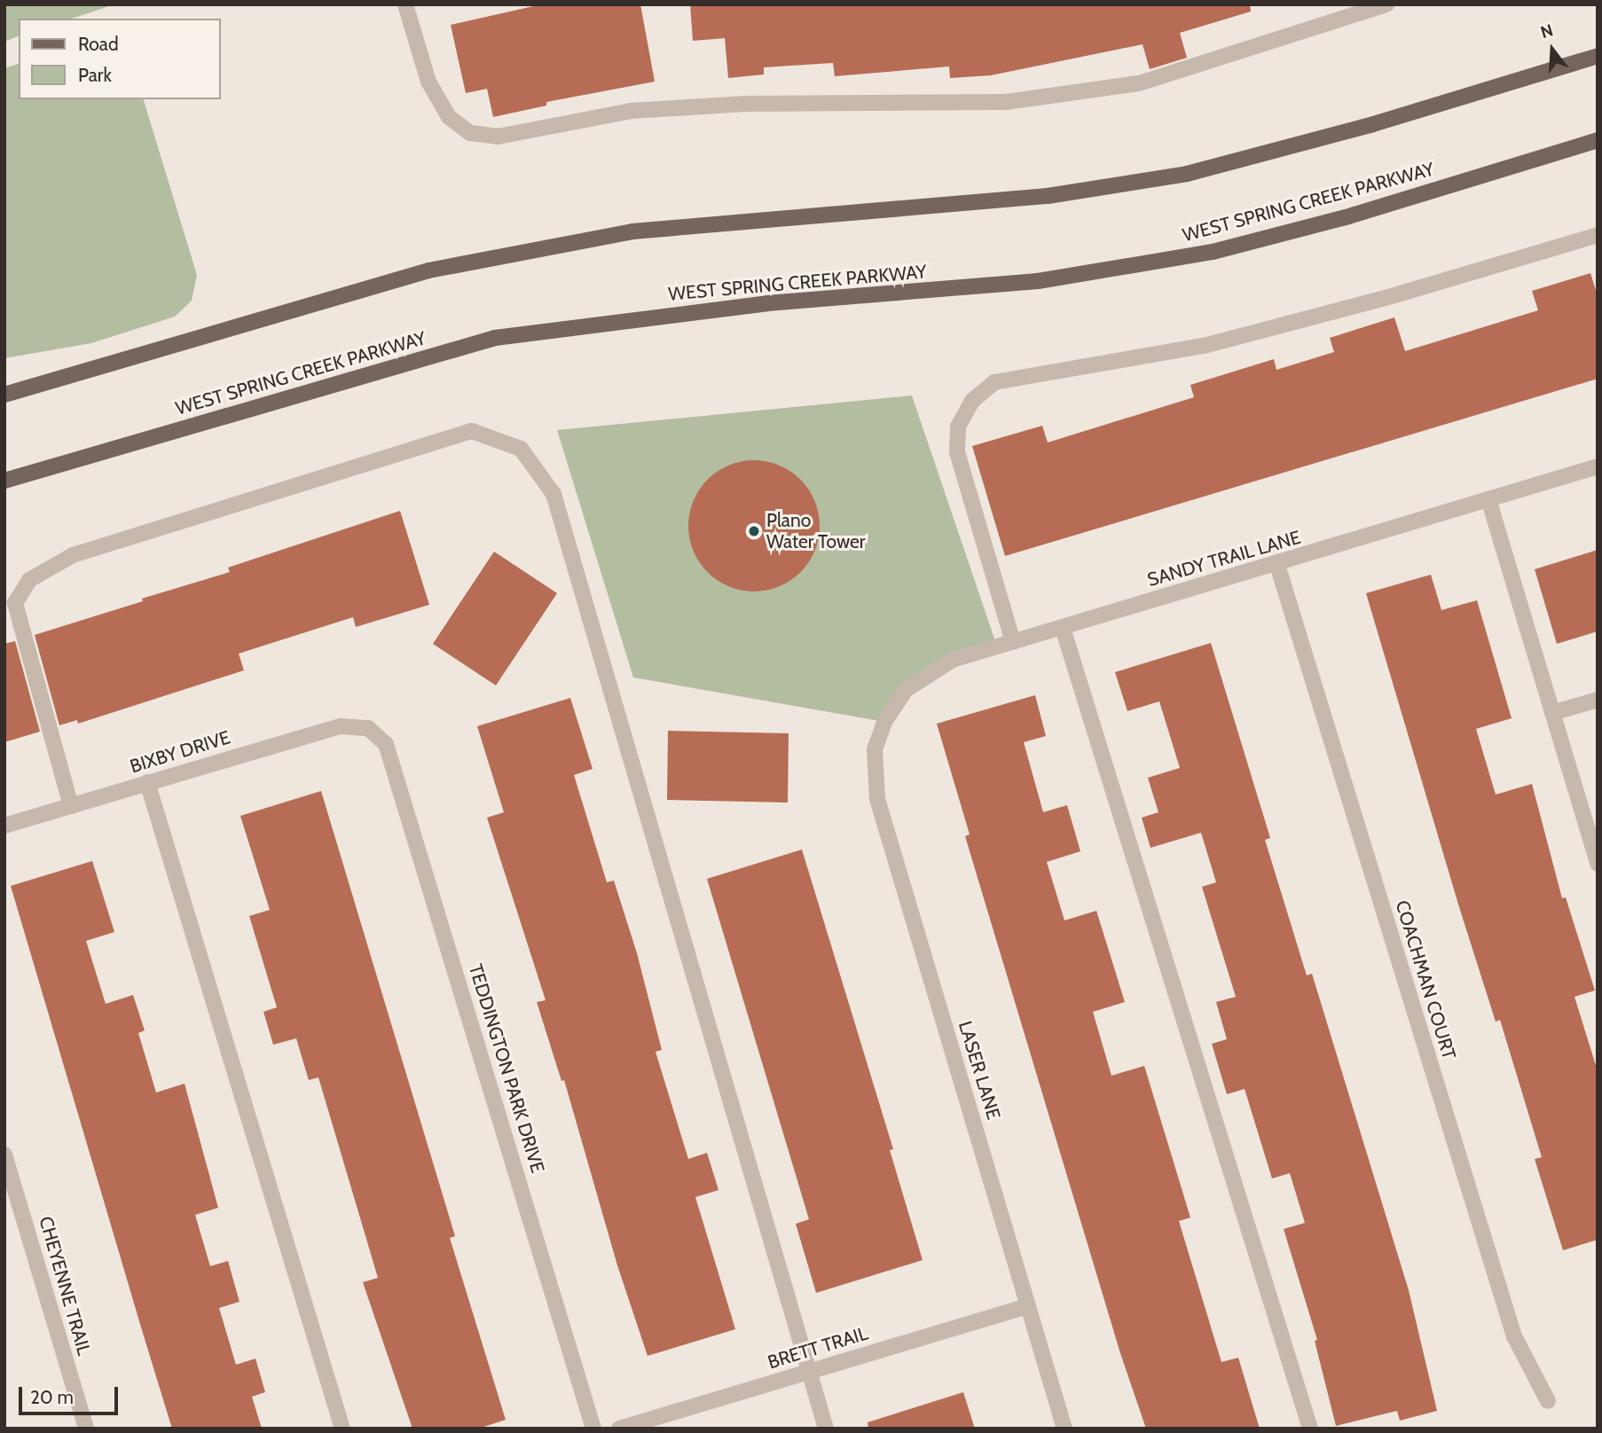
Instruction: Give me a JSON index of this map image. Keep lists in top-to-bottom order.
{
  "streets": {
    "main road": ["WEST SPRING CREEK PARKWAY"],
    "street": [
      "SANDY TRAIL LANE",
      "BIXBY DRIVE",
      "COACHMAN COURT",
      "TEDDINGTON PARK DRIVE",
      "LASER LANE",
      "CHEYENNE TRAIL",
      "BRETT TRAIL"
    ]
  },
  "crossings": [
    ["SANDY TRAIL LANE", "COACHMAN COURT"],
    ["SANDY TRAIL LANE", "LASER LANE"],
    ["BIXBY DRIVE", "TEDDINGTON PARK DRIVE"],
    ["LASER LANE", "BRETT TRAIL"]
  ],
  "places": ["Plano Water Tower"],
  "legend": ["Road", "Park"],
  "scale_bar": "20 m",
  "north": "top"
}
